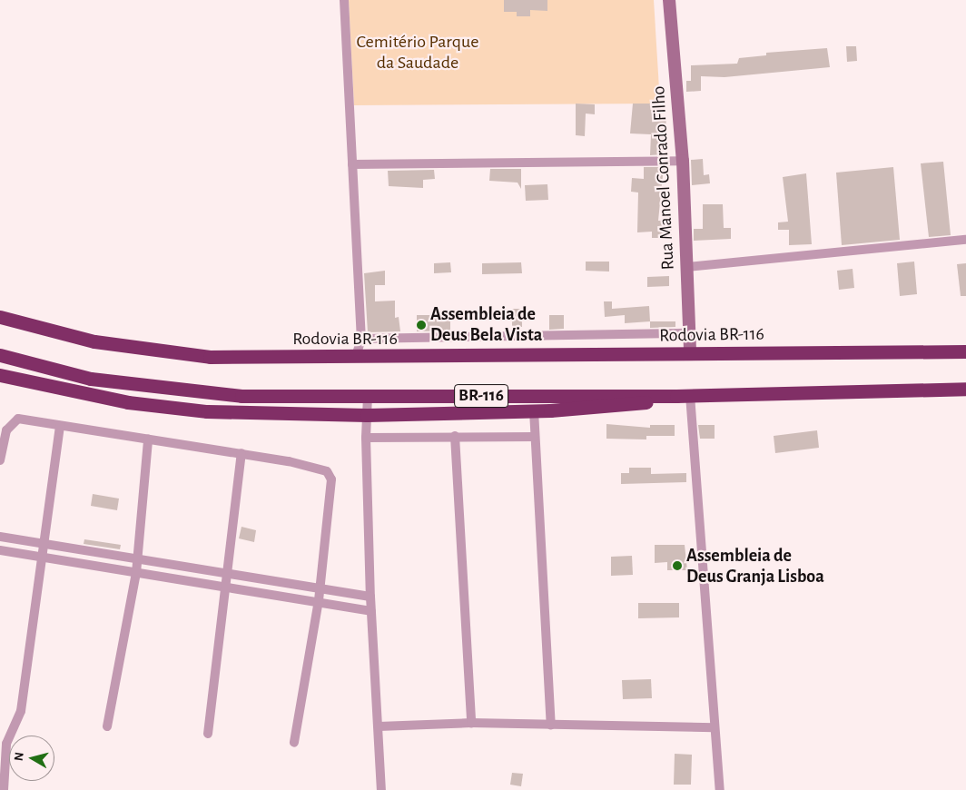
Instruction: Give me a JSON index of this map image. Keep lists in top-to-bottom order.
{
  "streets": {
    "highway": ["Rodovia BR-116", "BR-116"],
    "street": ["Rua Manoel Conrado Filho"]
  },
  "crossings": [
    ["Rua Manoel Conrado Filho", "Rodovia BR-116"]
  ],
  "parks": ["Cemitério Parque da Saudade"],
  "places": ["Assembleia de Deus Bela Vista", "Assembleia de Deus Granja Lisboa"],
  "north": "left"
}
